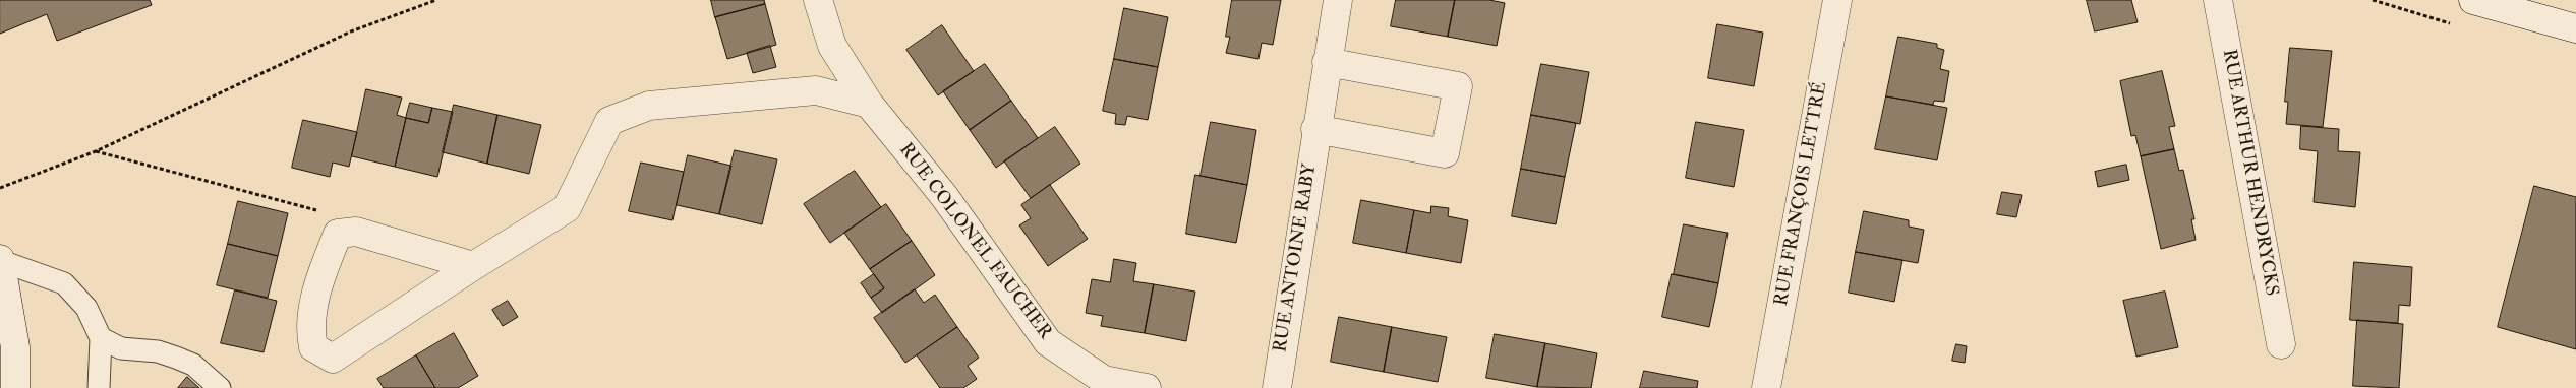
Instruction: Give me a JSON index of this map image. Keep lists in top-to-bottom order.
{
  "streets": {
    "street": [
      "RUE ARTHUR HENDRYCKS",
      "RUE FRANÇOIS LETTRÉ",
      "RUE COLONEL FAUCHER",
      "RUE ANTOINE RABY"
    ]
  }
}
